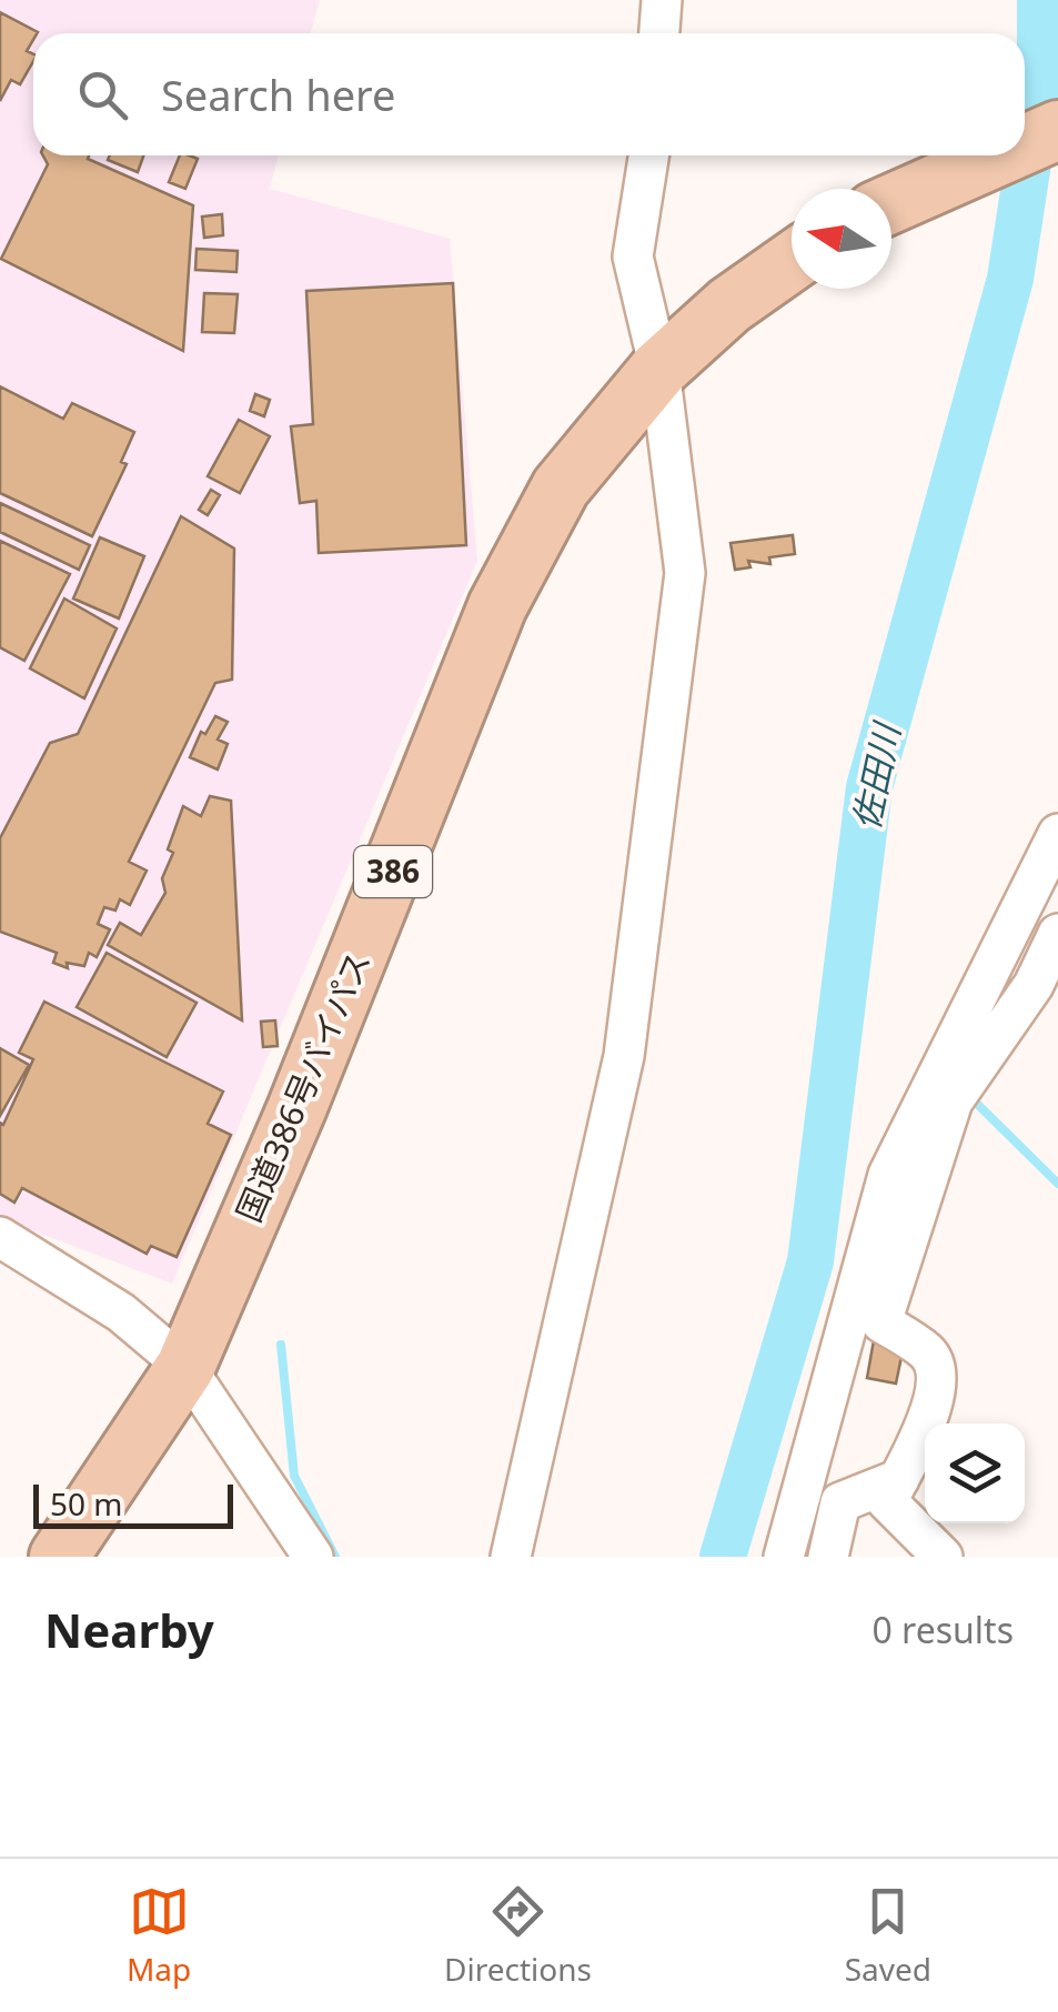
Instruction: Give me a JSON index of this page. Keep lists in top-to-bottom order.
{
  "streets": {
    "highway": ["386", "国道386号バイパス"]
  },
  "water": ["佐田川"],
  "scale_bar": "50 m",
  "north": "left",
  "page": {
    "search": "Search here",
    "scale": "50 m",
    "heading": ["Nearby", "0 results"],
    "nav": ["Map", "Directions", "Saved"]
  }
}
